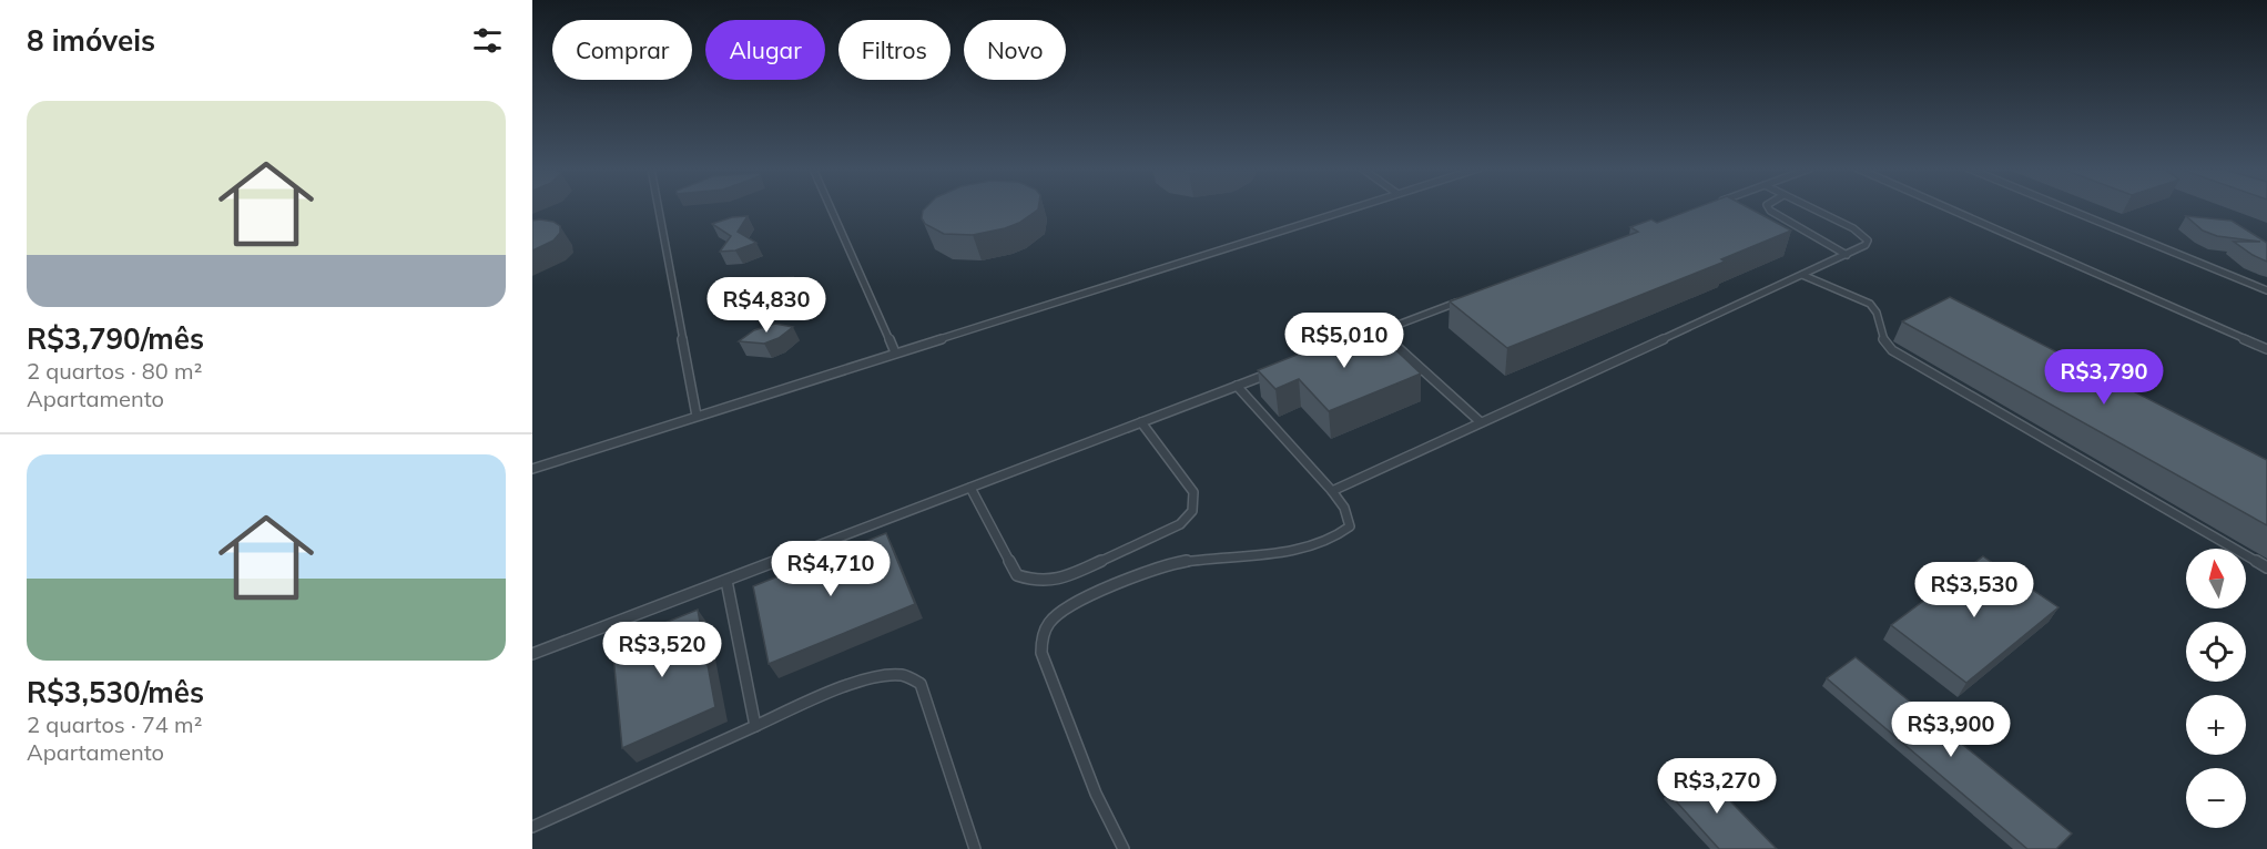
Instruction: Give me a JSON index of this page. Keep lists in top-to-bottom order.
{
  "north": "top",
  "page": {
    "heading": "8 imóveis",
    "chip": [
      "Comprar",
      "Alugar",
      "Filtros",
      "Novo"
    ],
    "list": [
      {
        "name": "R$3,790/mês",
        "note": "2 quartos · 80 m² · Apartamento"
      },
      {
        "name": "R$3,530/mês",
        "note": "2 quartos · 74 m² · Apartamento"
      }
    ],
    "price": [
      "R$4,830",
      "R$5,010",
      "R$3,790",
      "R$4,710",
      "R$3,530",
      "R$3,520",
      "R$3,900",
      "R$3,270"
    ],
    "map_buttons": ["+", "−"]
  }
}
